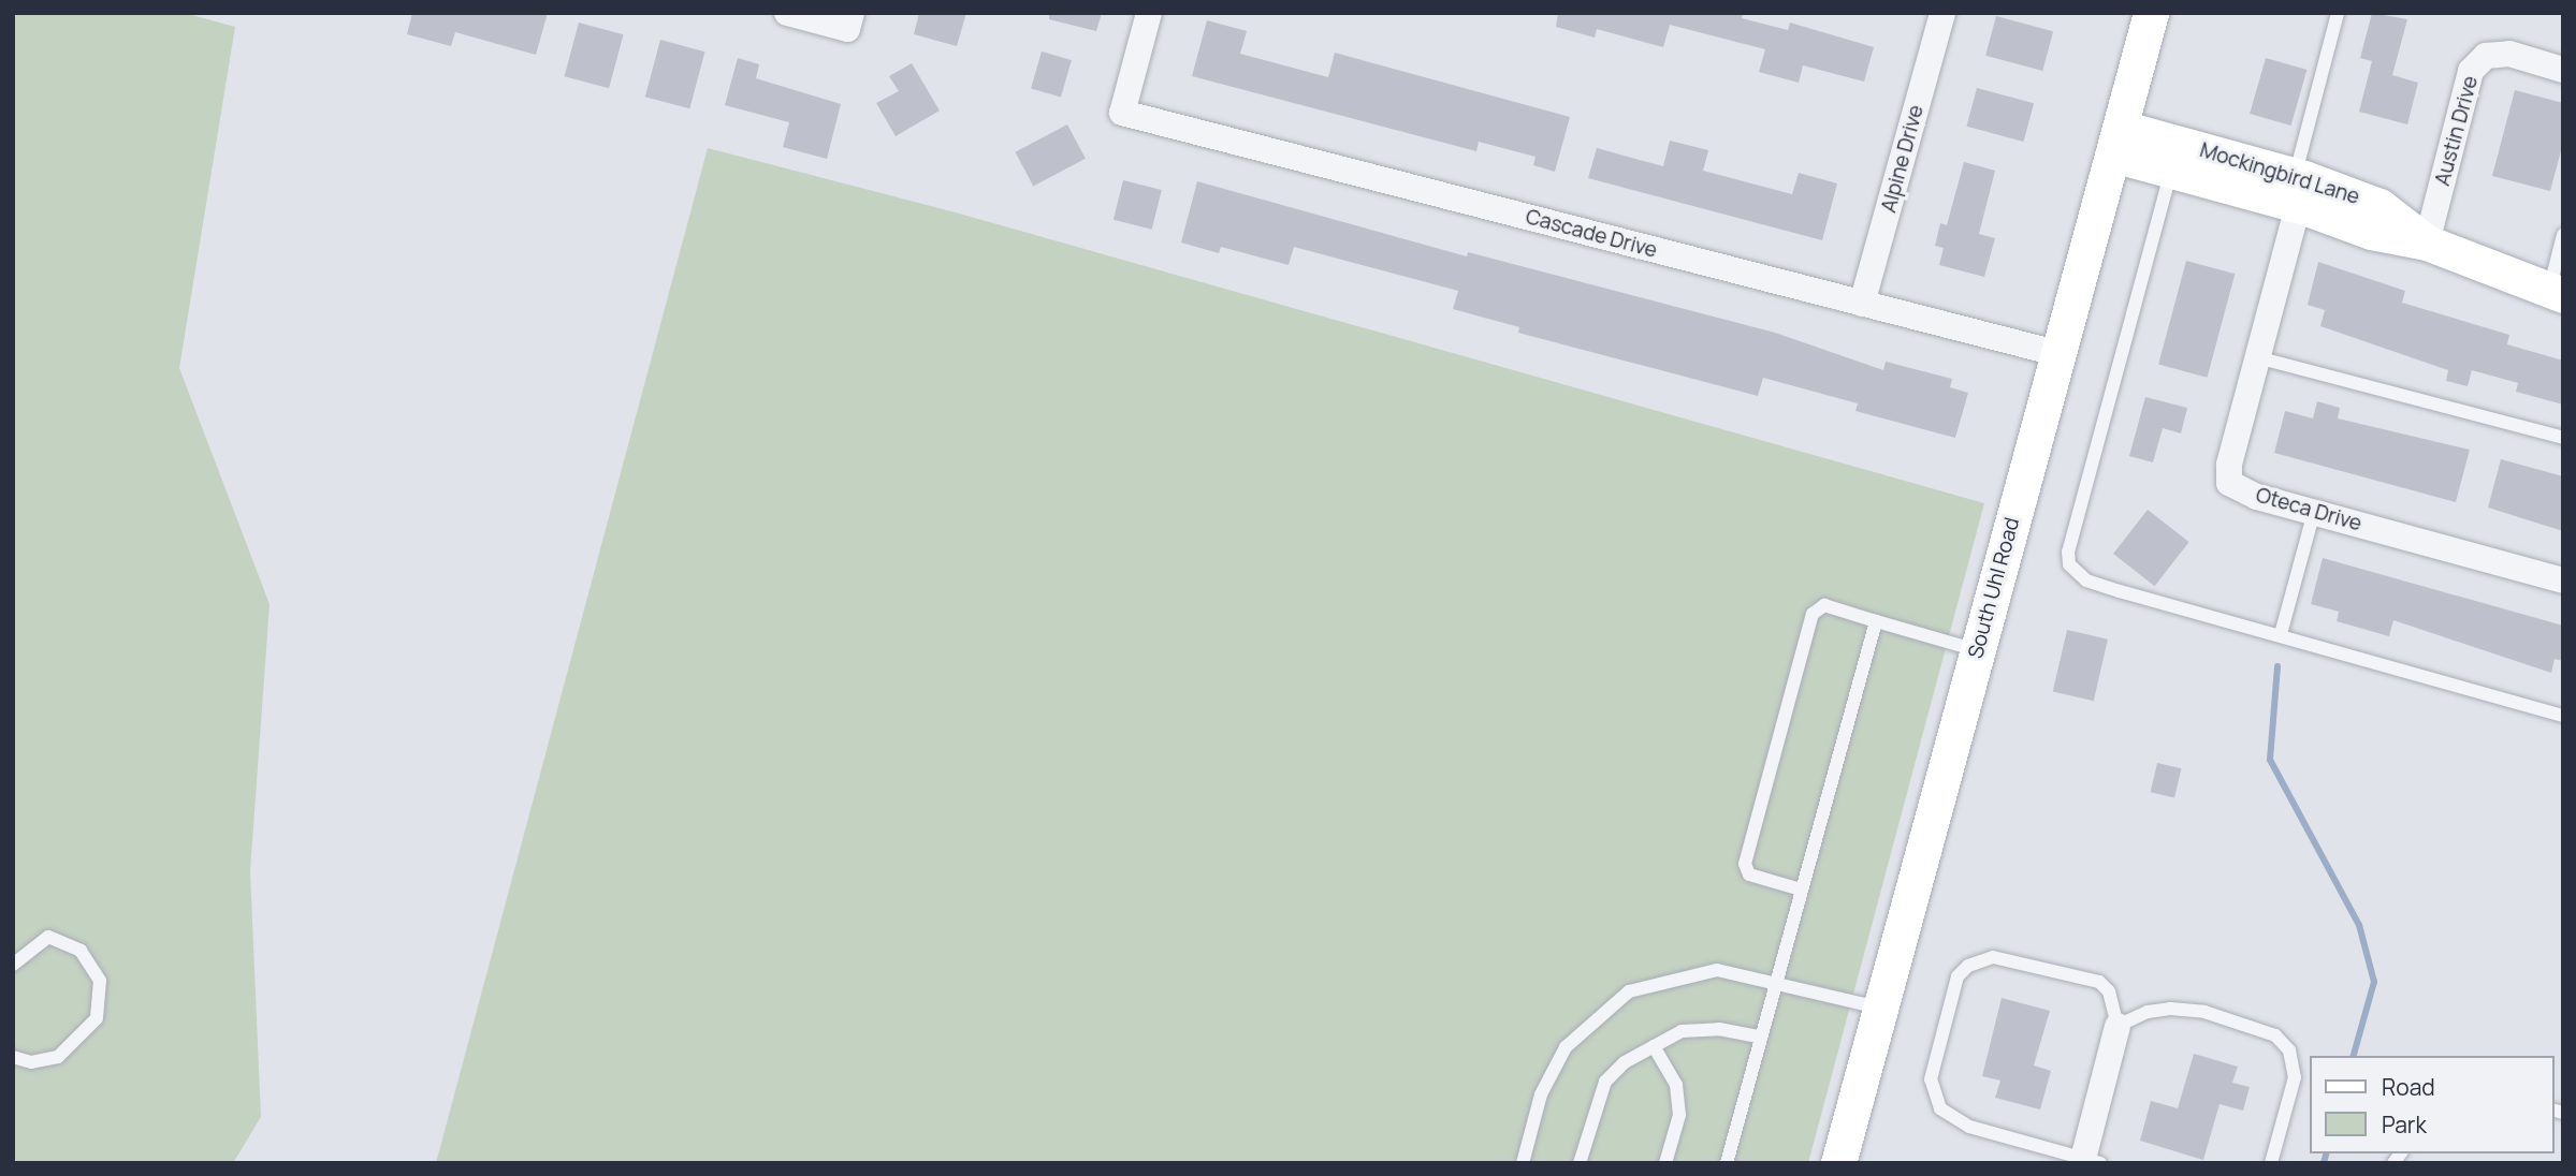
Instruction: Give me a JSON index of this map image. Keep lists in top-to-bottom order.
{
  "streets": {
    "main road": ["Mockingbird Lane", "South Uhl Road"],
    "street": [
      "Austin Drive",
      "Alpine Drive",
      "Cascade Drive",
      "Oteca Drive"
    ]
  },
  "crossings": [
    ["Austin Drive", "Mockingbird Lane"],
    ["Alpine Drive", "Cascade Drive"],
    ["Mockingbird Lane", "Oteca Drive"],
    ["Mockingbird Lane", "South Uhl Road"],
    ["Cascade Drive", "South Uhl Road"]
  ],
  "legend": ["Road", "Park"]
}
